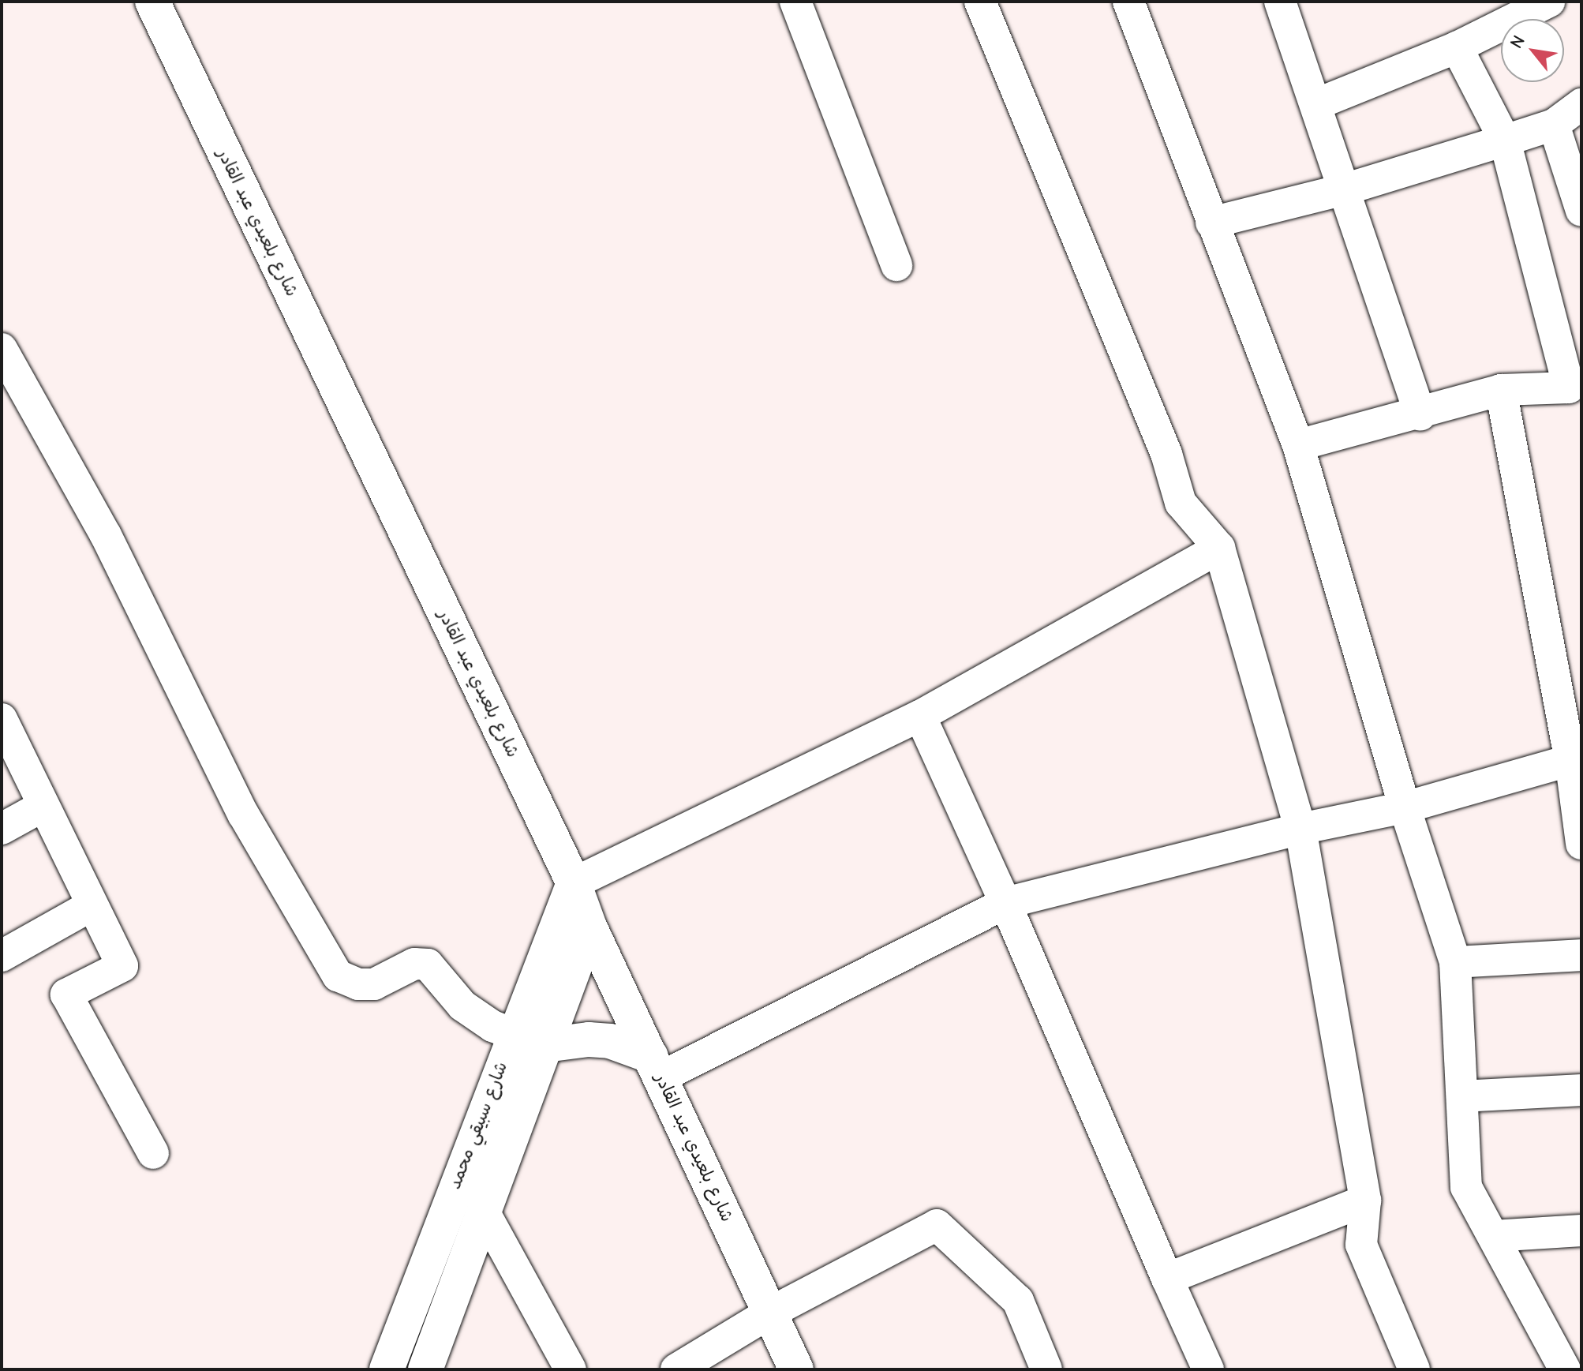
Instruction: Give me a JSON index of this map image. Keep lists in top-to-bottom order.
{
  "streets": {
    "main road": ["شارع بلعيدي عبد القادر", "شارع سبيقي محمد"]
  },
  "crossings": [
    ["شارع بلعيدي عبد القادر", "شارع سبيقي محمد"]
  ],
  "north": "top left"
}
